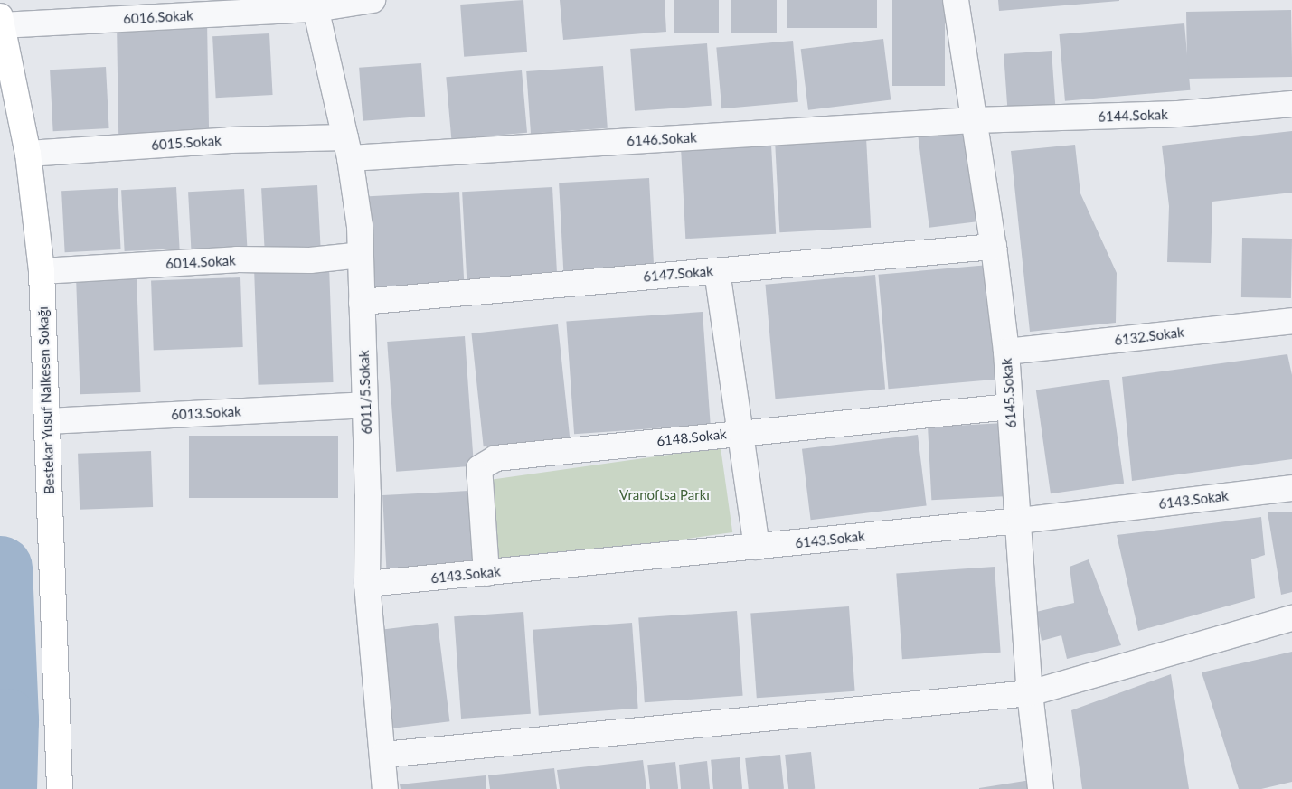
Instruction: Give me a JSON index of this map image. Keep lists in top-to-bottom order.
{
  "streets": {
    "main road": ["Bestekar Yusuf Nalkesen Sokağı"],
    "street": [
      "6016.Sokak",
      "6144.Sokak",
      "6146.Sokak",
      "6015.Sokak",
      "6014.Sokak",
      "6147.Sokak",
      "6132.Sokak",
      "6011/5.Sokak",
      "6145.Sokak",
      "6013.Sokak",
      "6148.Sokak",
      "6143.Sokak"
    ]
  },
  "crossings": [
    ["6016.Sokak", "6011/5.Sokak"],
    ["6016.Sokak", "Bestekar Yusuf Nalkesen Sokağı"],
    ["6144.Sokak", "6146.Sokak"],
    ["6144.Sokak", "6145.Sokak"],
    ["6146.Sokak", "6015.Sokak"],
    ["6146.Sokak", "6011/5.Sokak"],
    ["6146.Sokak", "6145.Sokak"],
    ["6015.Sokak", "6011/5.Sokak"],
    ["6015.Sokak", "Bestekar Yusuf Nalkesen Sokağı"],
    ["6014.Sokak", "6011/5.Sokak"],
    ["6014.Sokak", "Bestekar Yusuf Nalkesen Sokağı"],
    ["6147.Sokak", "6011/5.Sokak"],
    ["6147.Sokak", "6145.Sokak"],
    ["6132.Sokak", "6145.Sokak"],
    ["6011/5.Sokak", "6013.Sokak"],
    ["6011/5.Sokak", "6143.Sokak"],
    ["6145.Sokak", "6148.Sokak"],
    ["6145.Sokak", "6143.Sokak"],
    ["Bestekar Yusuf Nalkesen Sokağı", "6013.Sokak"],
    ["6148.Sokak", "6143.Sokak"]
  ],
  "parks": ["Vranoftsa Parkı"]
}
